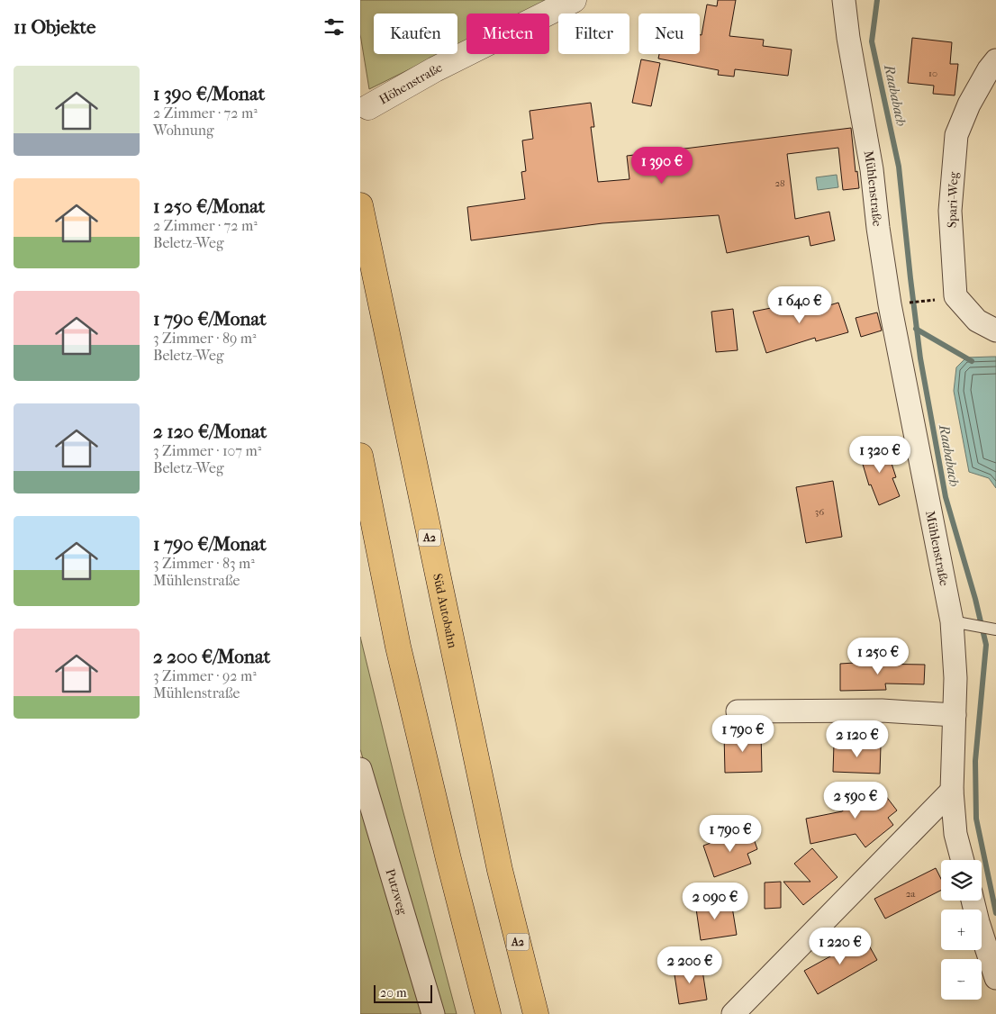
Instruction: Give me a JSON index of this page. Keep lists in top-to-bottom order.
{
  "streets": {
    "highway": ["A2", "Süd Autobahn"],
    "street": [
      "Höhenstraße",
      "Mühlenstraße",
      "Spari-Weg",
      "Putzweg"
    ]
  },
  "water": ["Raababach"],
  "house_numbers": [
    "10",
    "28",
    "36",
    "2a"
  ],
  "scale_bar": "20 m",
  "page": {
    "heading": "11 Objekte",
    "chip": [
      "Kaufen",
      "Mieten",
      "Filter",
      "Neu"
    ],
    "list": [
      {
        "name": "1 390 €/Monat",
        "note": "2 Zimmer · 72 m² · Wohnung"
      },
      {
        "name": "1 250 €/Monat",
        "note": "2 Zimmer · 72 m² · Beletz-Weg"
      },
      {
        "name": "1 790 €/Monat",
        "note": "3 Zimmer · 89 m² · Beletz-Weg"
      },
      {
        "name": "2 120 €/Monat",
        "note": "3 Zimmer · 107 m² · Beletz-Weg"
      },
      {
        "name": "1 790 €/Monat",
        "note": "3 Zimmer · 83 m² · Mühlenstraße"
      },
      {
        "name": "2 200 €/Monat",
        "note": "3 Zimmer · 92 m² · Mühlenstraße"
      }
    ],
    "price": [
      "1 390 €",
      "1 640 €",
      "1 320 €",
      "1 250 €",
      "1 790 €",
      "2 120 €",
      "2 590 €",
      "1 790 €",
      "2 090 €",
      "1 220 €",
      "2 200 €"
    ],
    "map_buttons": ["+", "−"],
    "scale": "20 m"
  }
}
